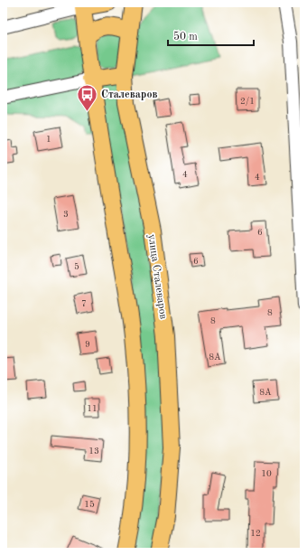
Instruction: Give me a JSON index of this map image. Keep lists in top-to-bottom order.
{
  "streets": {
    "main road": ["улица Сталеваров"]
  },
  "places": {
    "bus stop": ["Сталеваров"]
  },
  "house_numbers": [
    "2/1",
    "1",
    "4",
    "4",
    "3",
    "6",
    "6",
    "5",
    "7",
    "8",
    "8",
    "9",
    "8А",
    "8А",
    "11",
    "13",
    "10",
    "15",
    "12"
  ],
  "scale_bar": "50 m"
}
